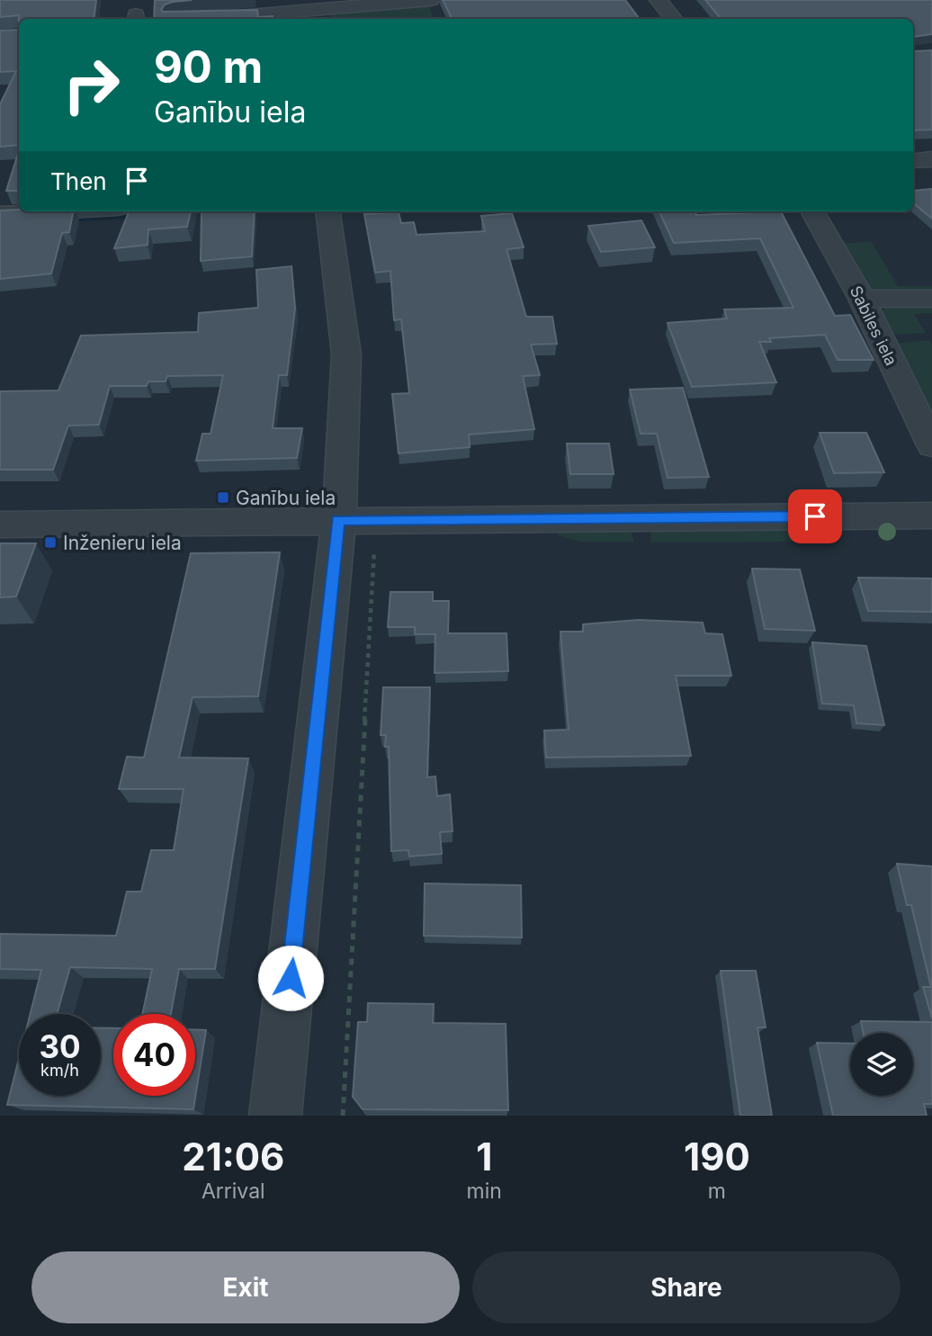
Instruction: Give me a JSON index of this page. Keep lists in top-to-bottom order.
{
  "streets": {
    "street": ["Sabiles iela"]
  },
  "places": {
    "transit": ["Ganību iela", "Inženieru iela"]
  },
  "page": {
    "turn": ["90 m", "Ganību iela"],
    "then": "Then",
    "speed": "30 km/h",
    "limit": "40",
    "eta": [
      "21:06",
      "Arrival",
      "1",
      "min",
      "190",
      "m"
    ],
    "buttons": ["Exit", "Share"]
  }
}
